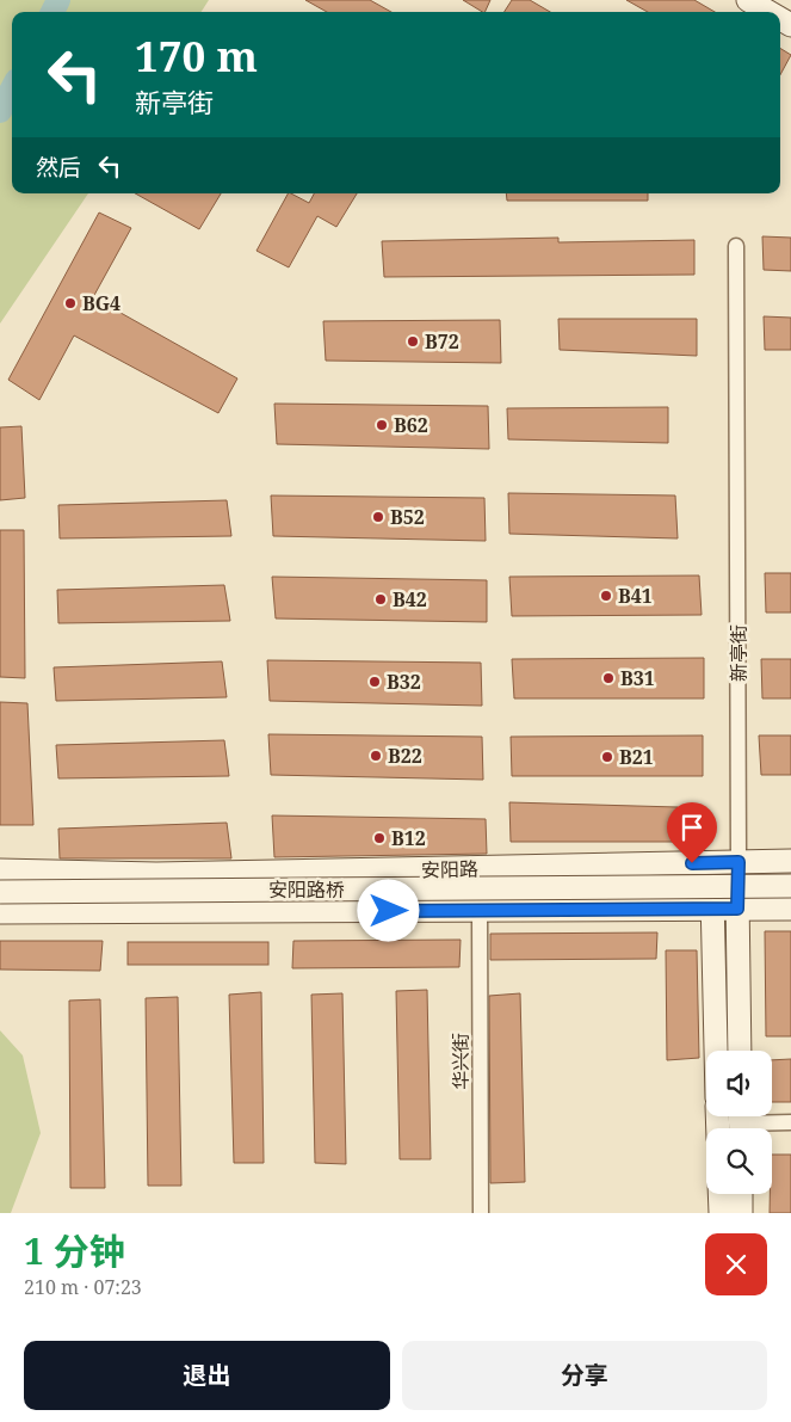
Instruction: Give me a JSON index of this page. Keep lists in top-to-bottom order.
{
  "streets": {
    "main road": ["新亭街", "安阳路", "安阳路桥"],
    "street": ["华兴街"]
  },
  "crossings": [
    ["新亭街", "安阳路"]
  ],
  "places": [
    "BG4",
    "B72",
    "B62",
    "B52",
    "B41",
    "B42",
    "B31",
    "B32",
    "B22",
    "B21",
    "B12"
  ],
  "page": {
    "turn": ["170 m", "新亭街"],
    "then": "然后",
    "heading": ["1 分钟", "210 m · 07:23"],
    "buttons": ["退出", "分享"]
  }
}
